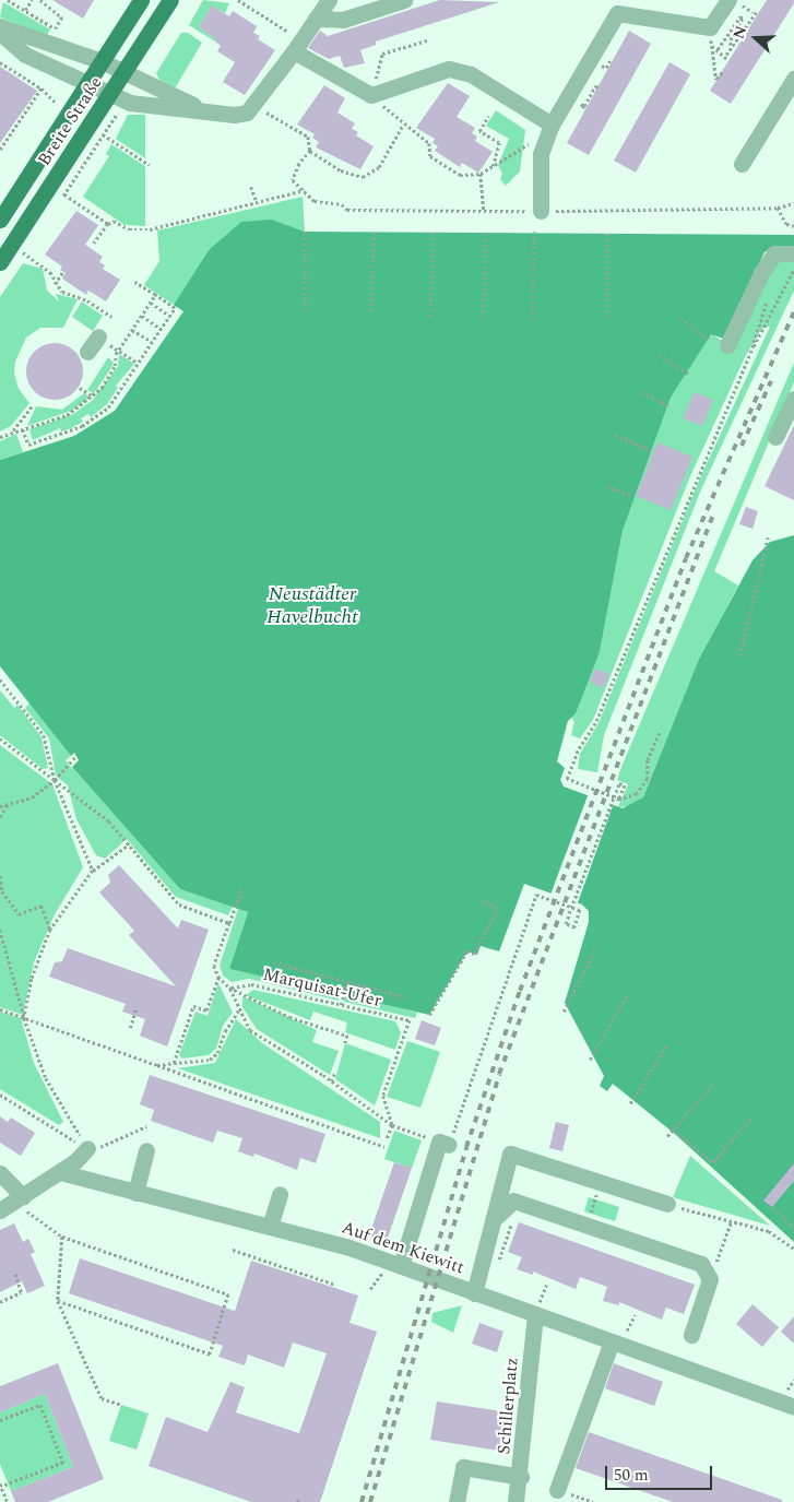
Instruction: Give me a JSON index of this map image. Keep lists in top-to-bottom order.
{
  "streets": {
    "main road": ["Breite Straße"],
    "street": ["Auf dem Kiewitt", "Schillerplatz"],
    "path": ["Marquisat-Ufer"]
  },
  "crossings": [
    ["Auf dem Kiewitt", "Schillerplatz"]
  ],
  "water": ["Neustädter Havelbucht"],
  "scale_bar": "50 m",
  "north": "left"
}
